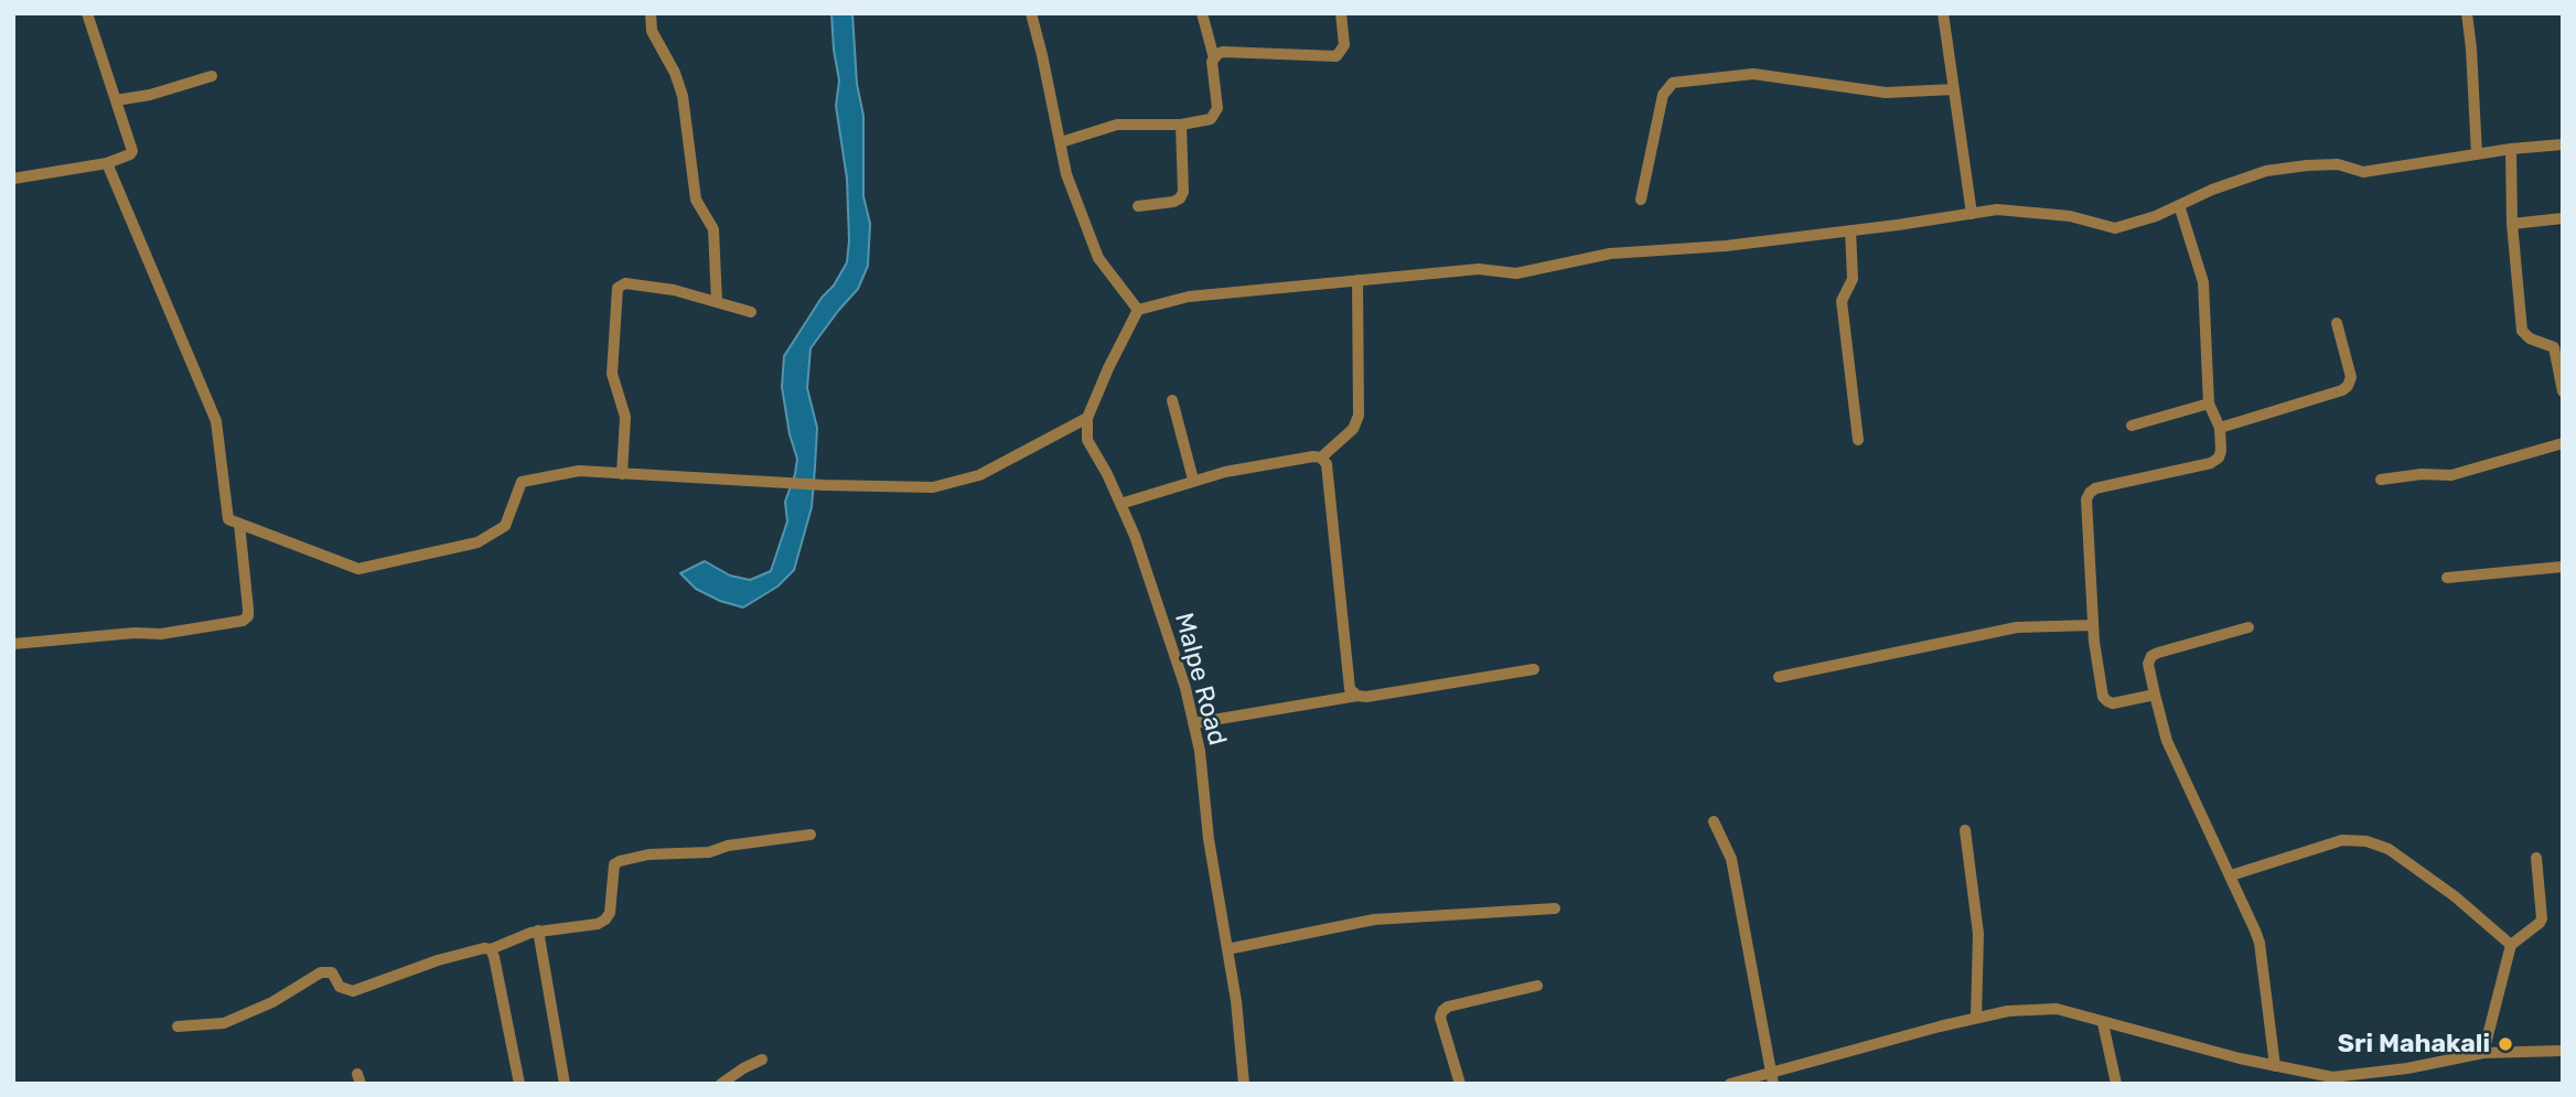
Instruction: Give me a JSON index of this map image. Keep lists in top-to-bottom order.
{
  "streets": {
    "street": ["Malpe Road"]
  },
  "places": ["Sri Mahakali"]
}
